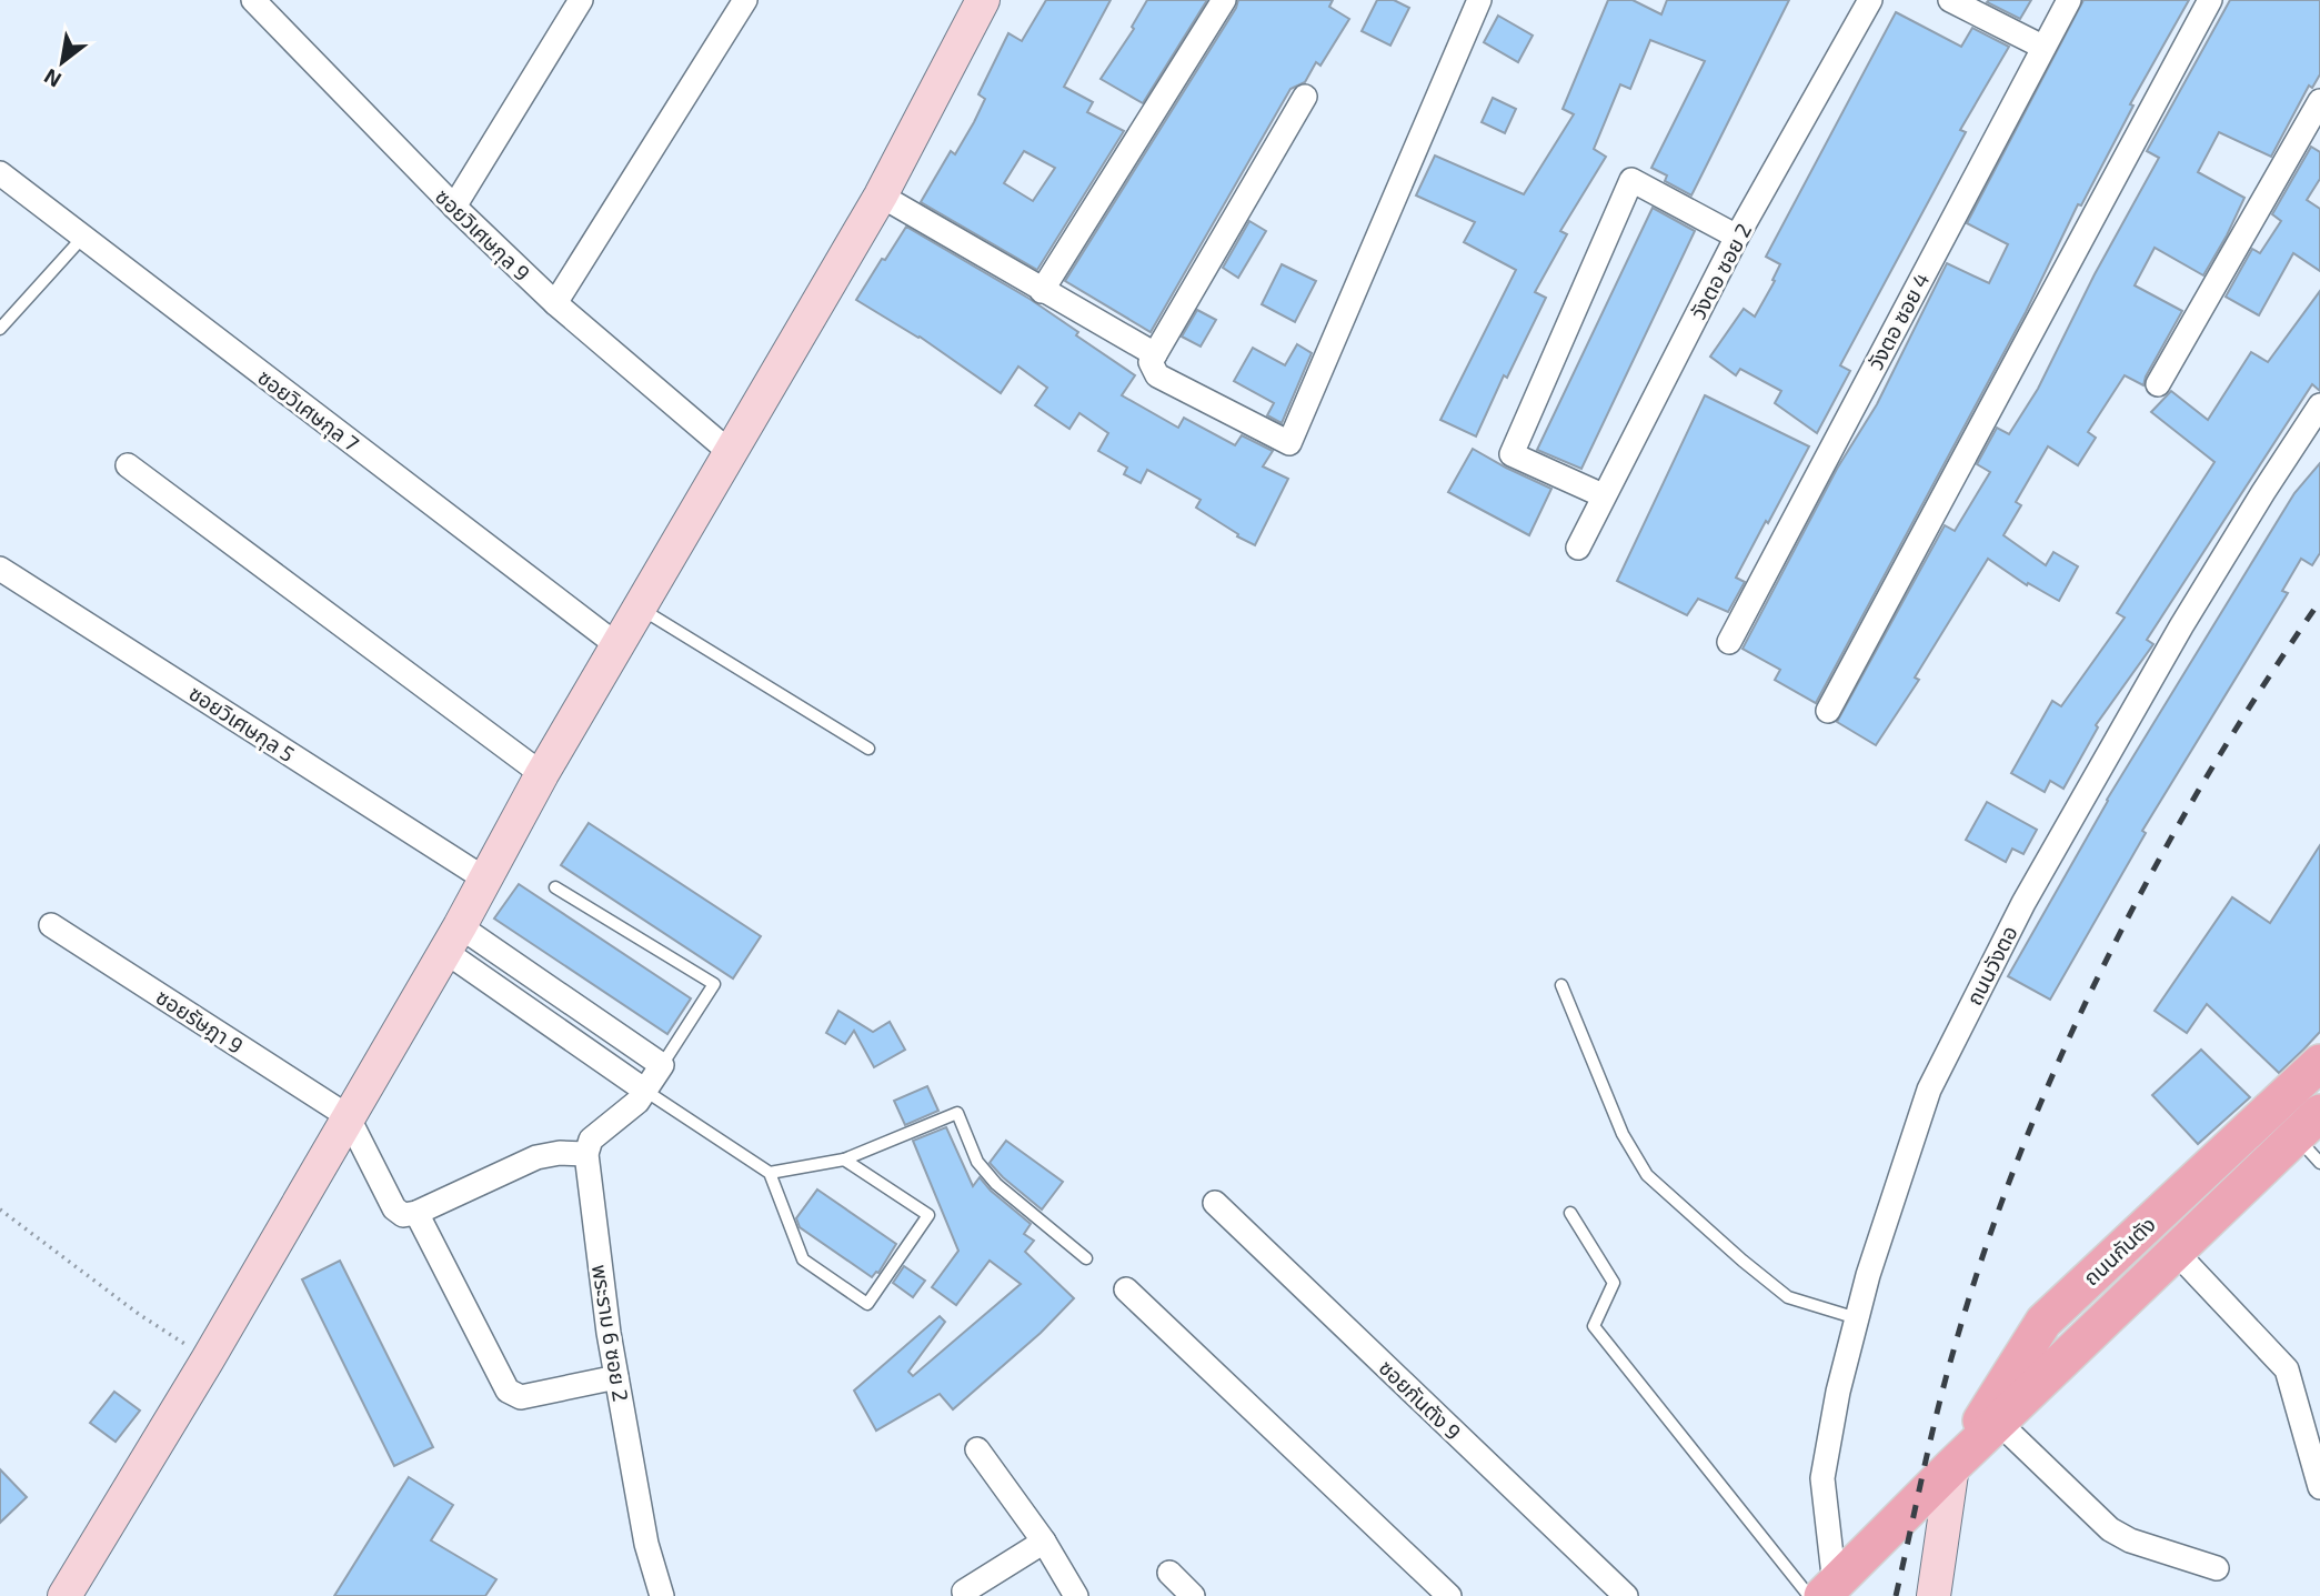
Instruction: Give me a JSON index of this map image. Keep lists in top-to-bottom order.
{
  "streets": {
    "main road": ["ถนนกันตัง"],
    "street": [
      "ซอยวิเศษกุล 9",
      "วังตอ ซอย 2",
      "วังตอ ซอย 4",
      "ซอยวิเศษกุล 7",
      "ซอยวิเศษกุล 5",
      "ถนนวังตอ",
      "ซอยรัษฎา 9",
      "พระราม 6 ซอย 2",
      "ซอยกันตัง 9"
    ]
  },
  "crossings": [
    ["ถนนวังตอ", "ถนนกันตัง"]
  ],
  "north": "bottom left"
}
